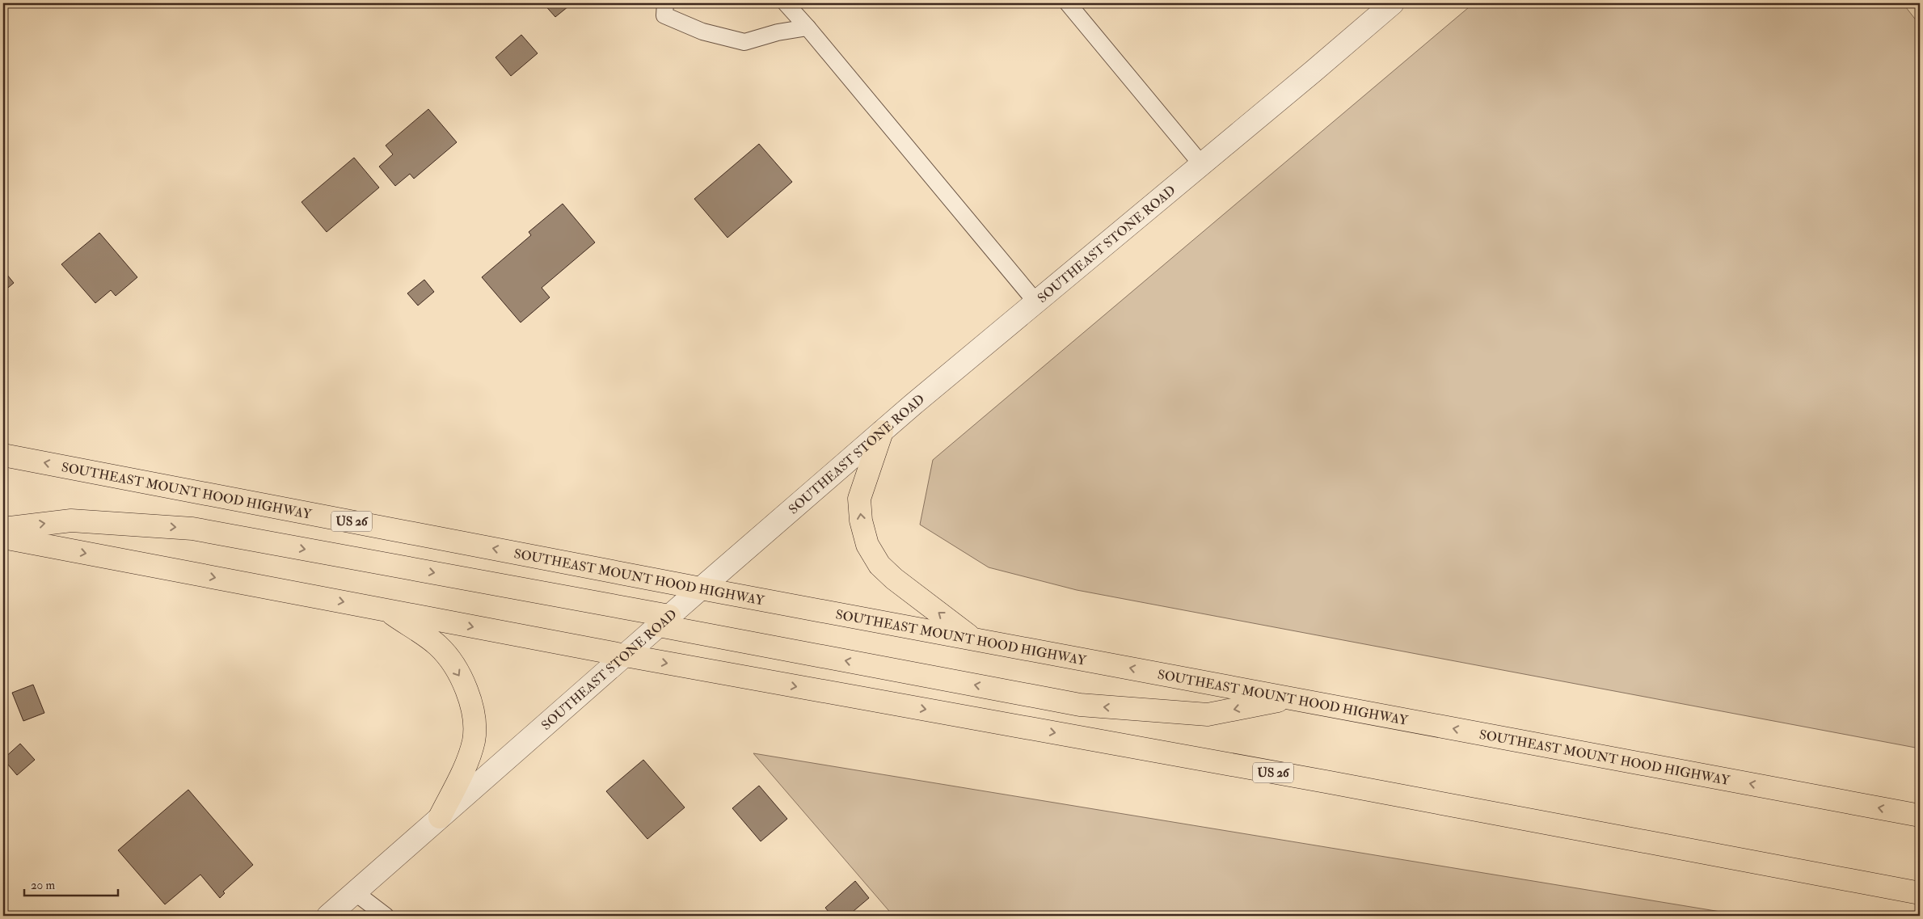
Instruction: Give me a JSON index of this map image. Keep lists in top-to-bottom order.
{
  "streets": {
    "highway": ["SOUTHEAST MOUNT HOOD HIGHWAY", "US 26"],
    "street": ["SOUTHEAST STONE ROAD"]
  },
  "crossings": [
    ["SOUTHEAST STONE ROAD", "SOUTHEAST MOUNT HOOD HIGHWAY"],
    ["SOUTHEAST STONE ROAD", "US 26"]
  ],
  "scale_bar": "20 m"
}
